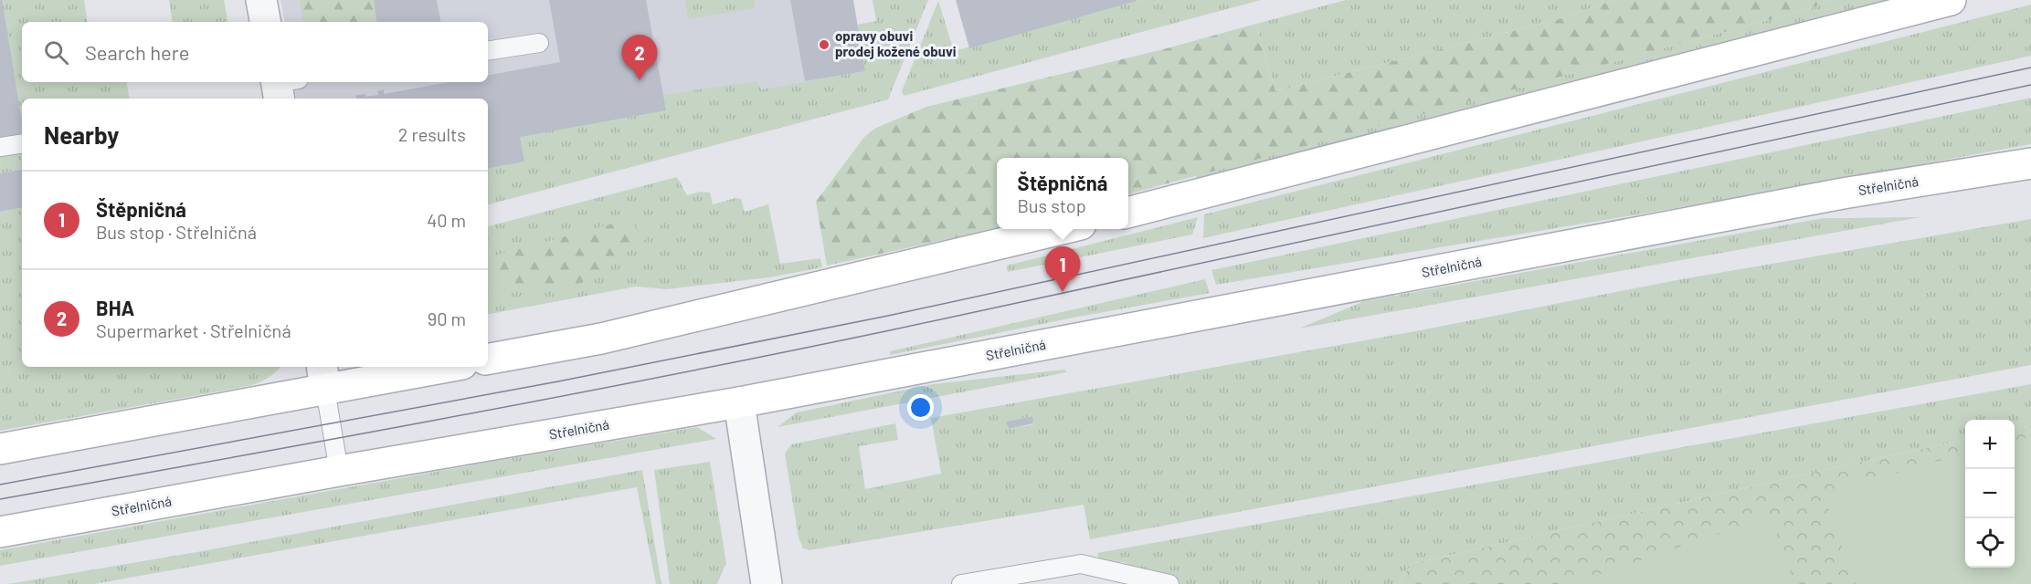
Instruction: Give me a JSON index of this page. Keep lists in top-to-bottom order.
{
  "streets": {
    "main road": ["Střelničná"]
  },
  "places": ["opravy obuvi prodej kožené obuvi"],
  "page": {
    "search": "Search here",
    "pins": ["2", "1"],
    "heading": ["Nearby", "2 results"],
    "popup": ["Štěpničná", "Bus stop"],
    "list": [
      {
        "mark": "1",
        "name": "Štěpničná",
        "note": "Bus stop · Střelničná",
        "value": "40 m"
      },
      {
        "mark": "2",
        "name": "BHA",
        "note": "Supermarket · Střelničná",
        "value": "90 m"
      }
    ],
    "map_buttons": ["+", "−"]
  }
}
